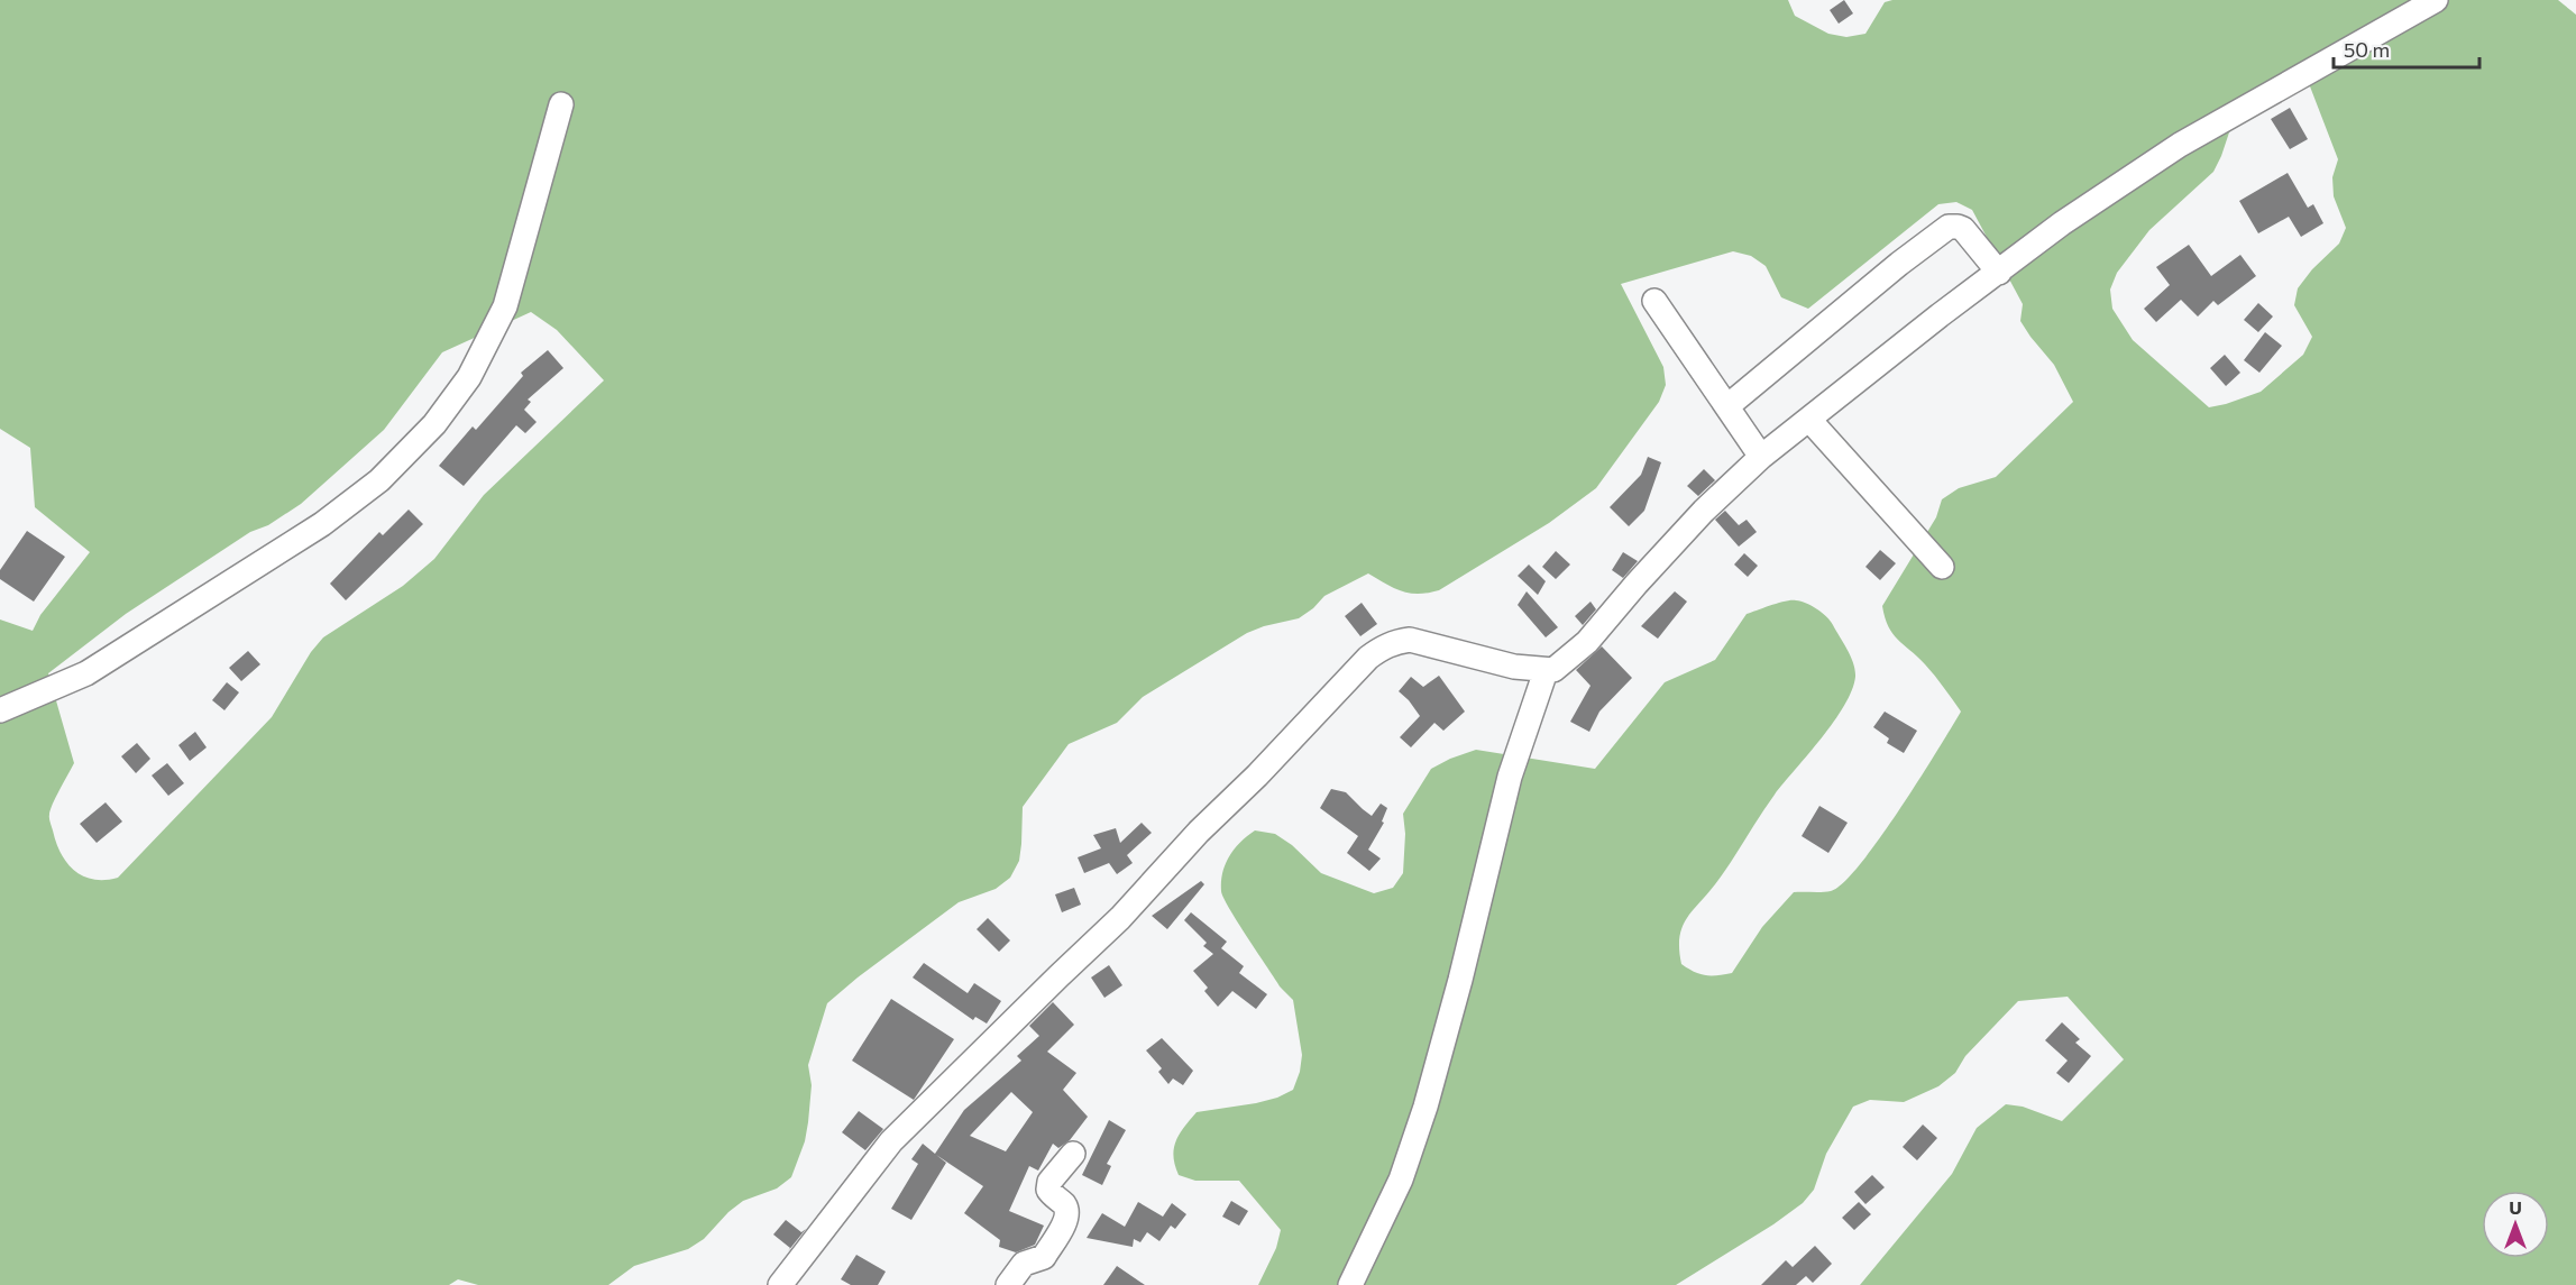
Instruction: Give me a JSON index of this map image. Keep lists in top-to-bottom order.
{
  "scale_bar": "50 m",
  "north": "top"
}
